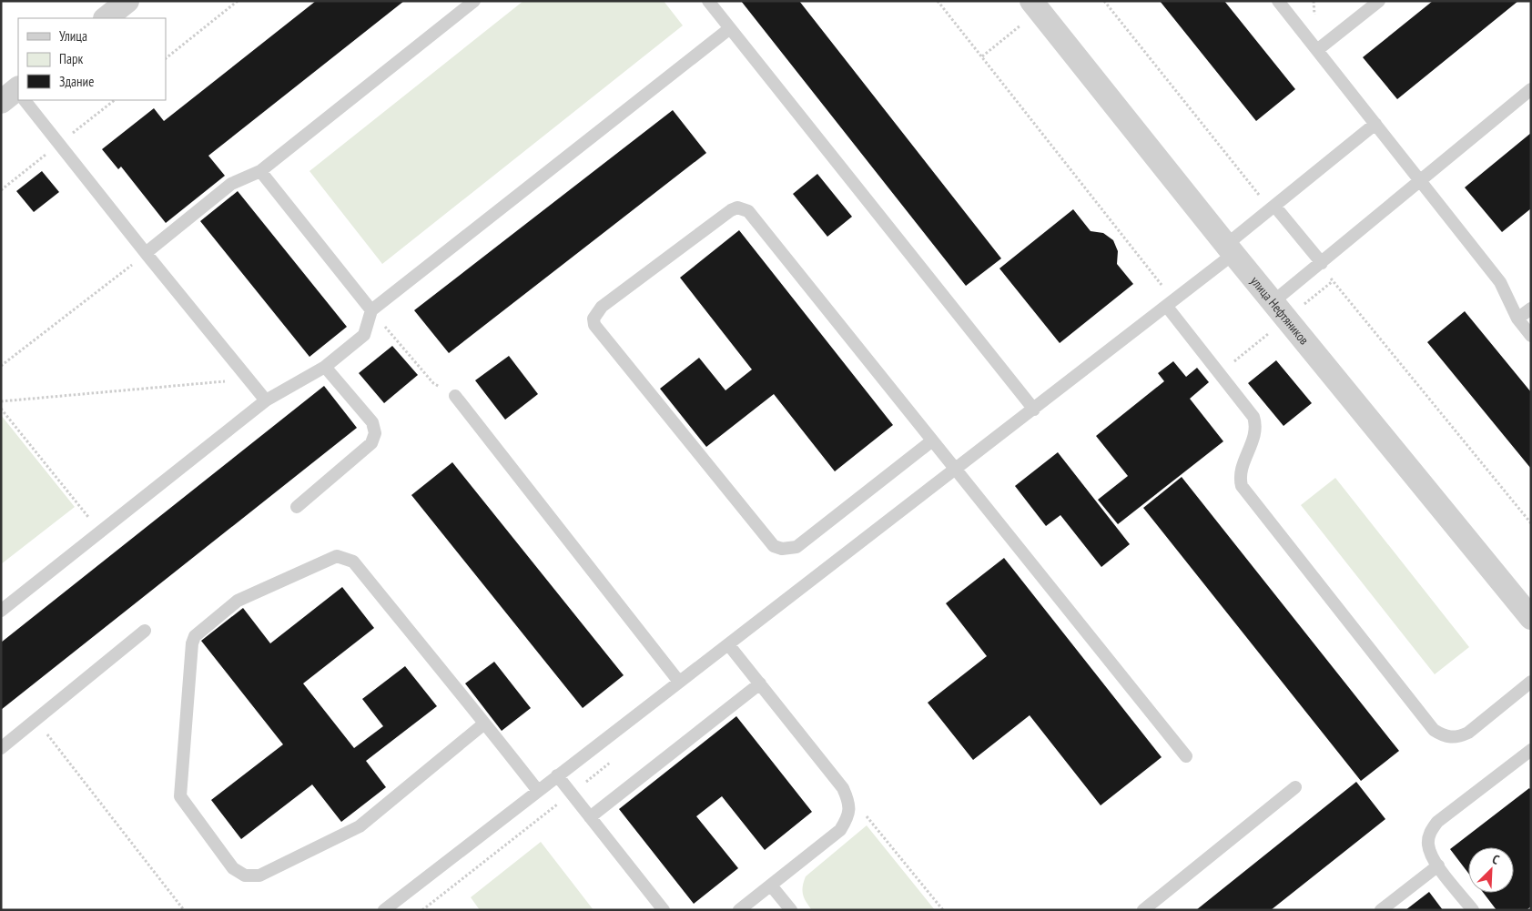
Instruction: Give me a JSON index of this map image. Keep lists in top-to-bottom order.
{
  "streets": {
    "street": ["улица Нефтяников"]
  },
  "legend": ["Улица", "Парк", "Здание"],
  "north": "top right"
}
